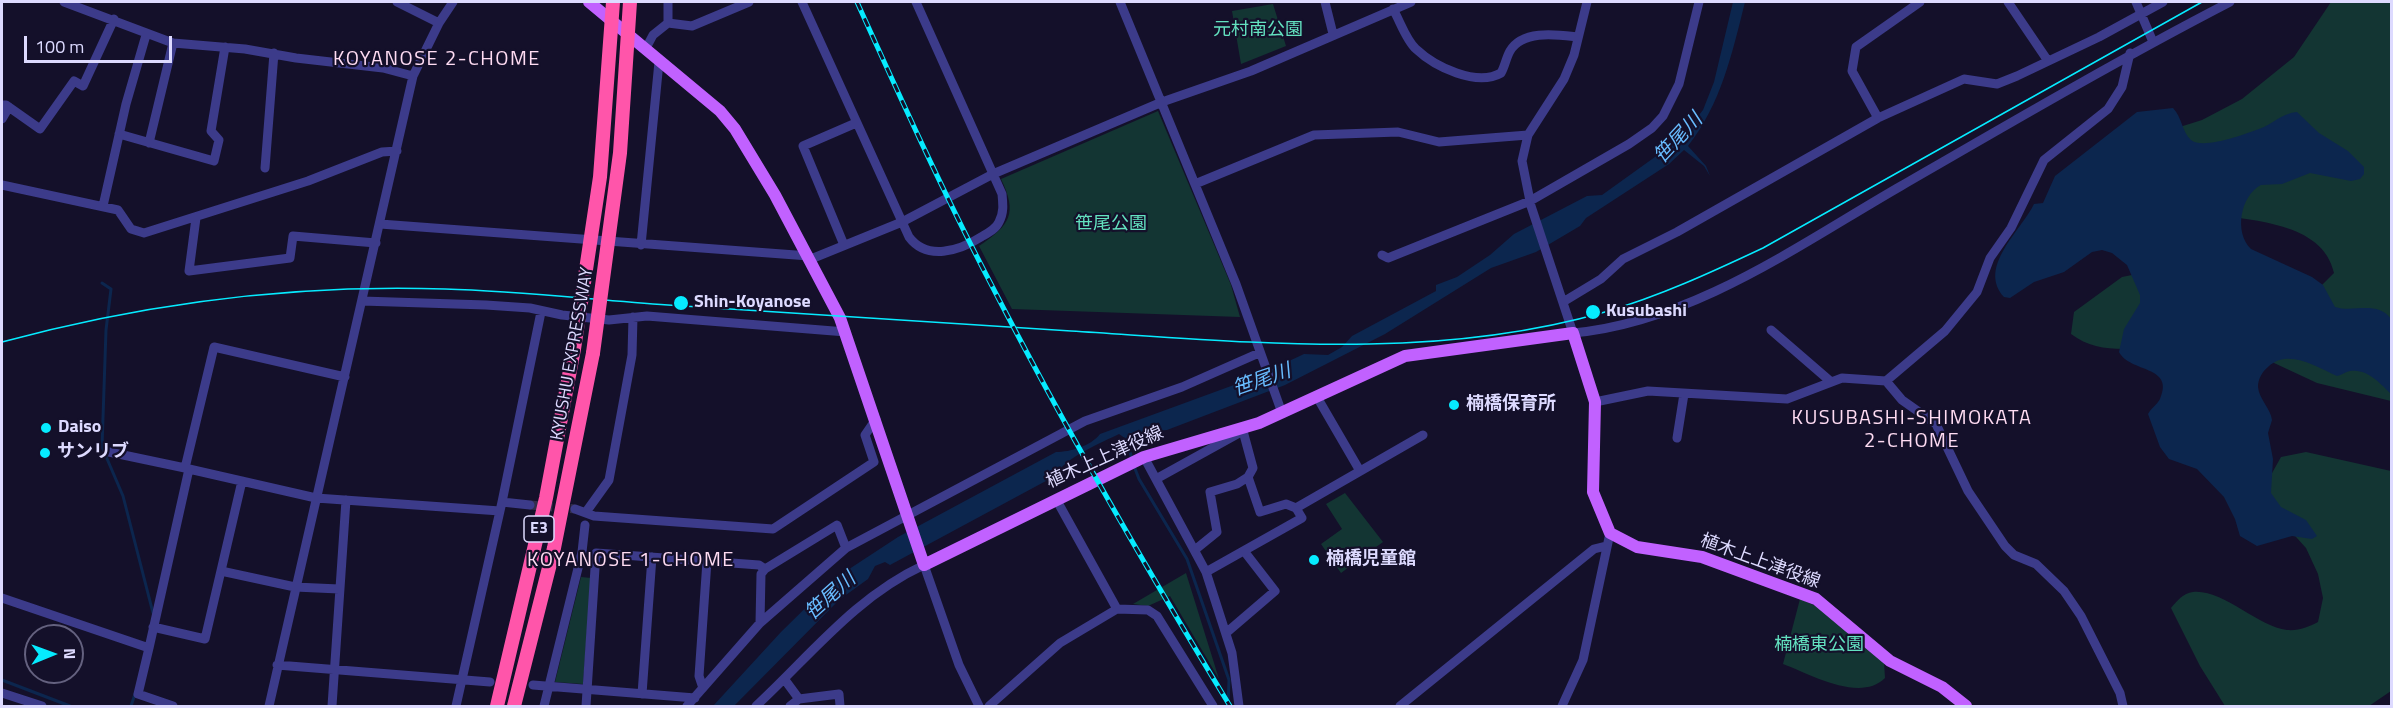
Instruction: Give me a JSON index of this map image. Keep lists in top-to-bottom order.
{
  "streets": {
    "highway": ["KYUSHU EXPRESSWAY", "E3"],
    "main road": ["植木上上津役線"]
  },
  "districts": ["KOYANOSE 2-CHOME", "KUSUBASHI-SHIMOKATA 2-CHOME", "KOYANOSE 1-CHOME"],
  "water": ["笹尾川"],
  "parks": ["元村南公園", "笹尾公園", "楠橋東公園"],
  "places": [
    "Shin-Koyanose",
    "Kusubashi",
    "楠橋保育所",
    "Daiso",
    "サンリブ",
    "楠橋児童館"
  ],
  "scale_bar": "100 m",
  "north": "right"
}
